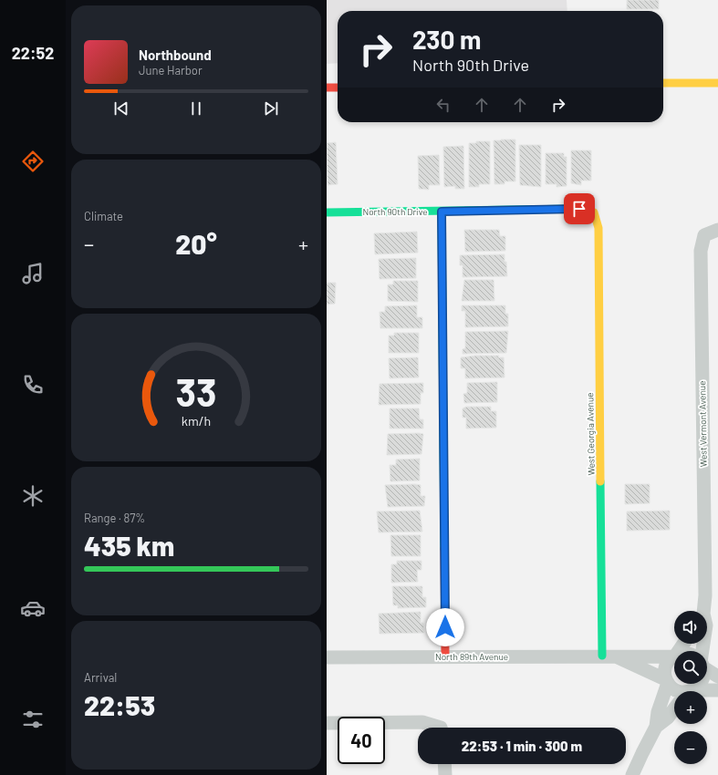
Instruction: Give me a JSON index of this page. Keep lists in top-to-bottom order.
{
  "streets": {
    "street": [
      "North 90th Drive",
      "West Vermont Avenue",
      "West Georgia Avenue",
      "North 89th Avenue"
    ]
  },
  "crossings": [
    ["North 90th Drive", "West Georgia Avenue"],
    ["West Georgia Avenue", "North 89th Avenue"]
  ],
  "page": {
    "tabs": "22:52",
    "turn": ["230 m", "North 90th Drive"],
    "song": ["Northbound", "June Harbor"],
    "tile": [
      "Climate",
      ["Range · 87%", "435 km"],
      ["Arrival", "22:53"]
    ],
    "heat": ["−", "20°", "+"],
    "map_buttons": ["+", "−"],
    "limit": "40",
    "trip": "22:53 · 1 min · 300 m",
    "gauge": ["33", "km/h"]
  }
}
